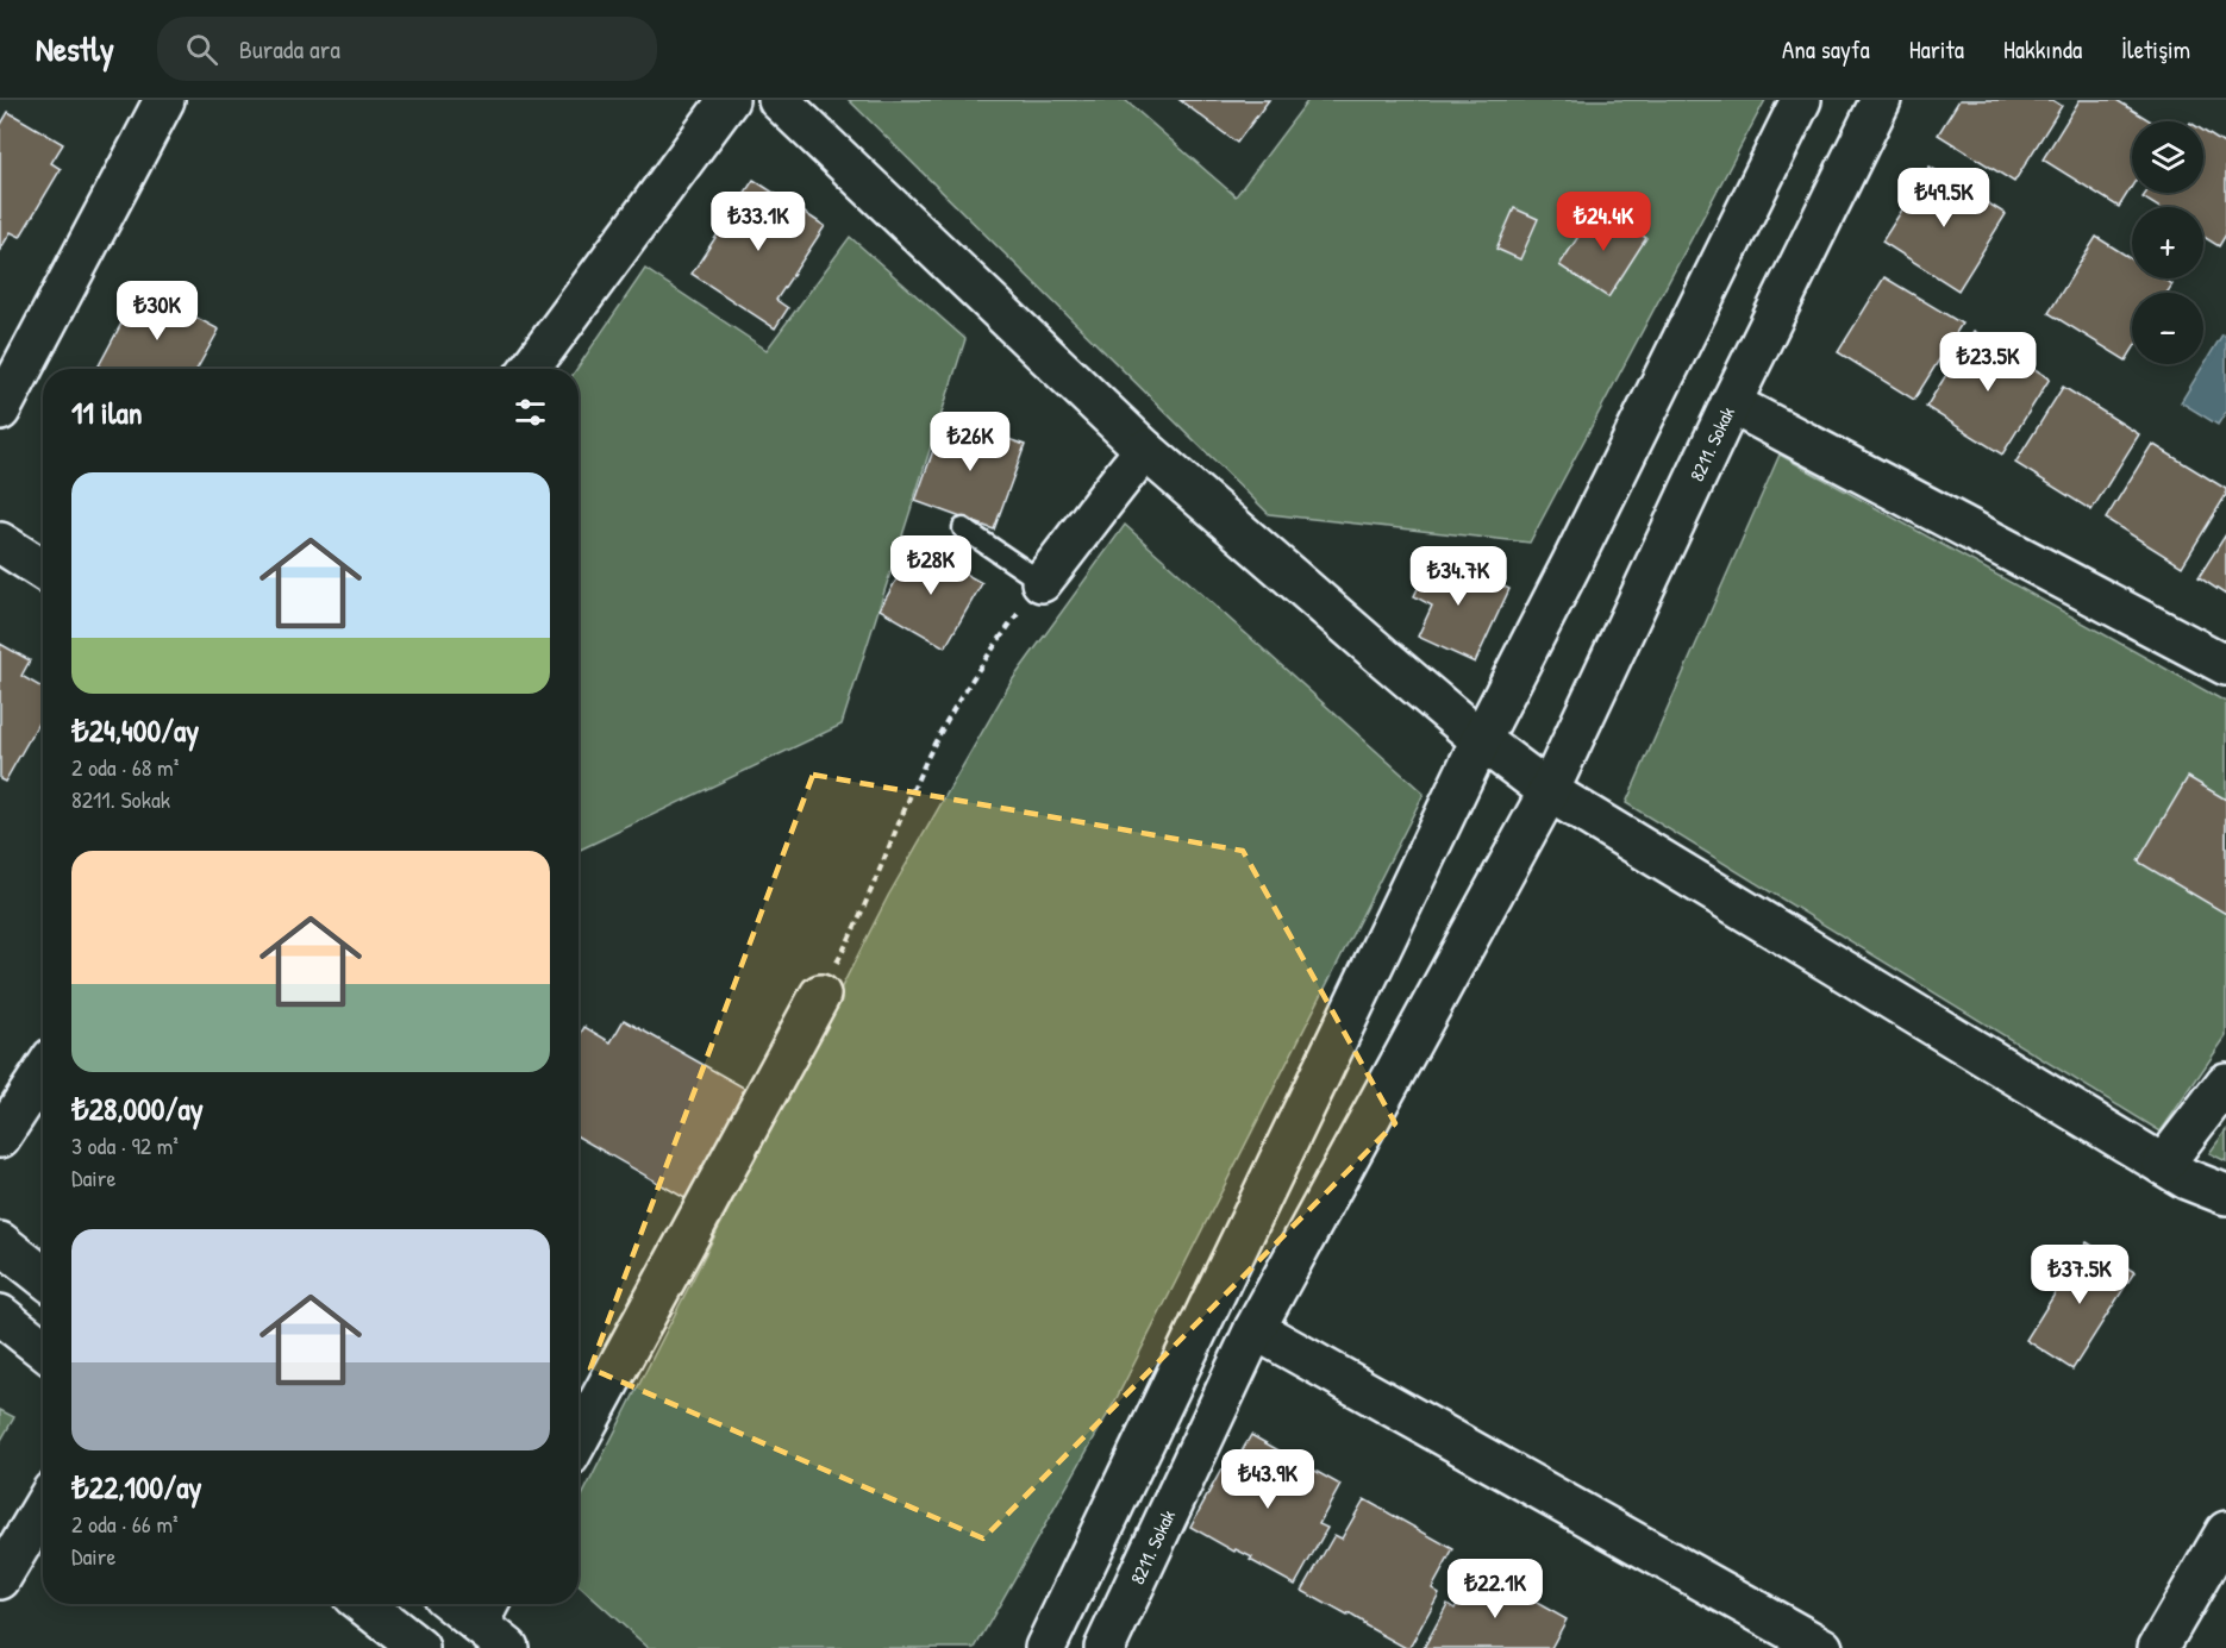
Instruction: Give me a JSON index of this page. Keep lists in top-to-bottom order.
{
  "streets": {
    "street": ["8211. Sokak"]
  },
  "page": {
    "header": "Nestly",
    "search": "Burada ara",
    "nav": [
      "Ana sayfa",
      "Harita",
      "Hakkında",
      "İletişim"
    ],
    "map_buttons": ["+", "−"],
    "price": [
      "₺49.5K",
      "₺33.1K",
      "₺24.4K",
      "₺30K",
      "₺23.5K",
      "₺26K",
      "₺28K",
      "₺34.7K",
      "₺37.5K",
      "₺43.9K",
      "₺22.1K"
    ],
    "heading": "11 ilan",
    "list": [
      {
        "name": "₺24,400/ay",
        "note": "2 oda · 68 m² · 8211. Sokak"
      },
      {
        "name": "₺28,000/ay",
        "note": "3 oda · 92 m² · Daire"
      },
      {
        "name": "₺22,100/ay",
        "note": "2 oda · 66 m² · Daire"
      }
    ]
  }
}
